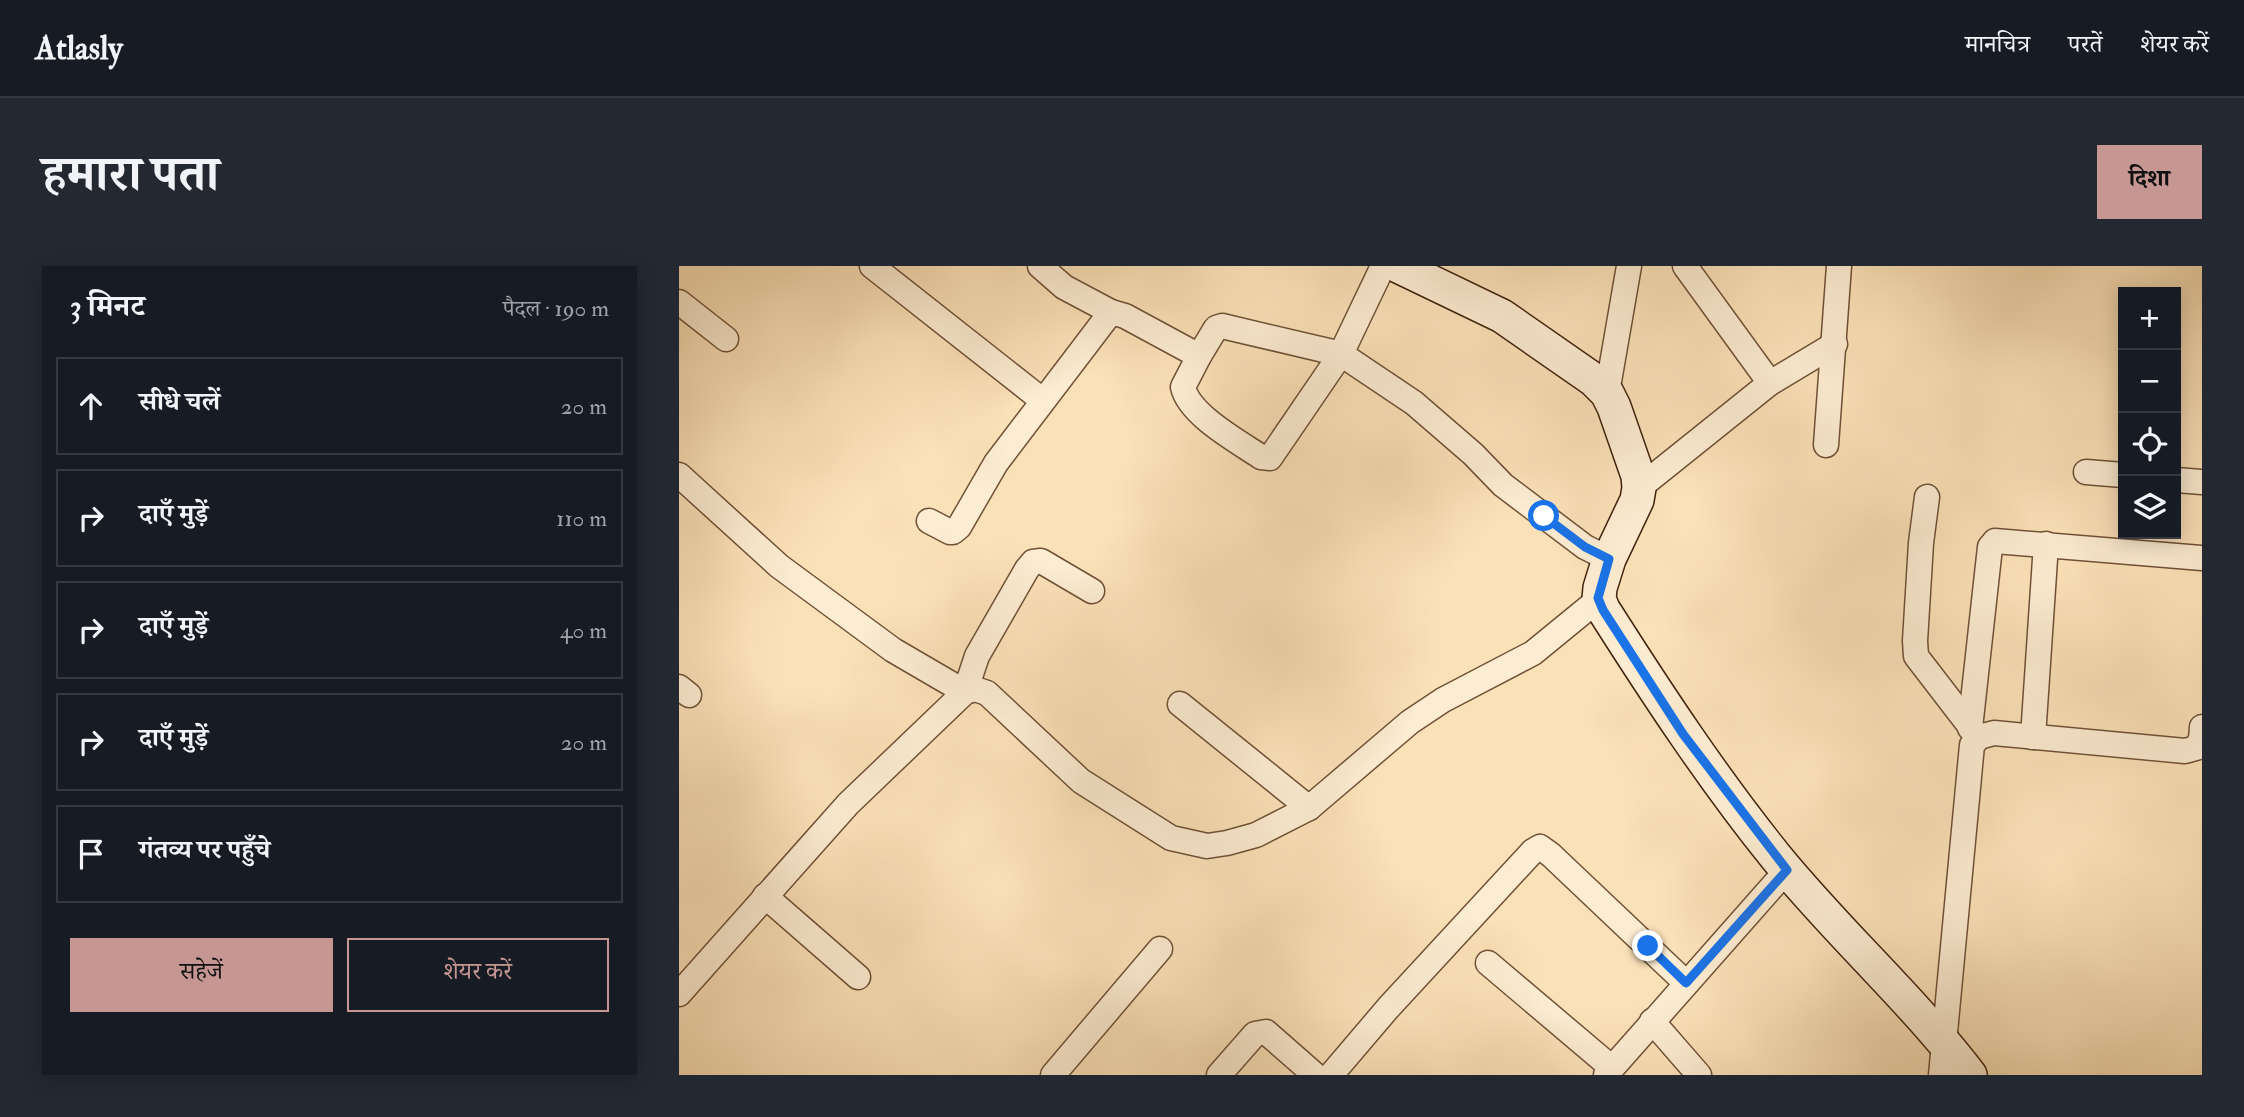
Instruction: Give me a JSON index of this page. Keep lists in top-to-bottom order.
{
  "page": {
    "header": "Atlasly",
    "nav": ["मानचित्र", "परतें", "शेयर करें"],
    "title": "हमारा पता",
    "buttons": [
      "दिशा",
      ["सहेजें", "शेयर करें"]
    ],
    "heading": ["3 मिनट", "पैदल · 190 m"],
    "map_buttons": ["+", "−"],
    "list": [
      ["सीधे चलें", "20 m"],
      ["दाएँ मुड़ें", "110 m"],
      ["दाएँ मुड़ें", "40 m"],
      ["दाएँ मुड़ें", "20 m"],
      "गंतव्य पर पहुँचे"
    ]
  }
}
